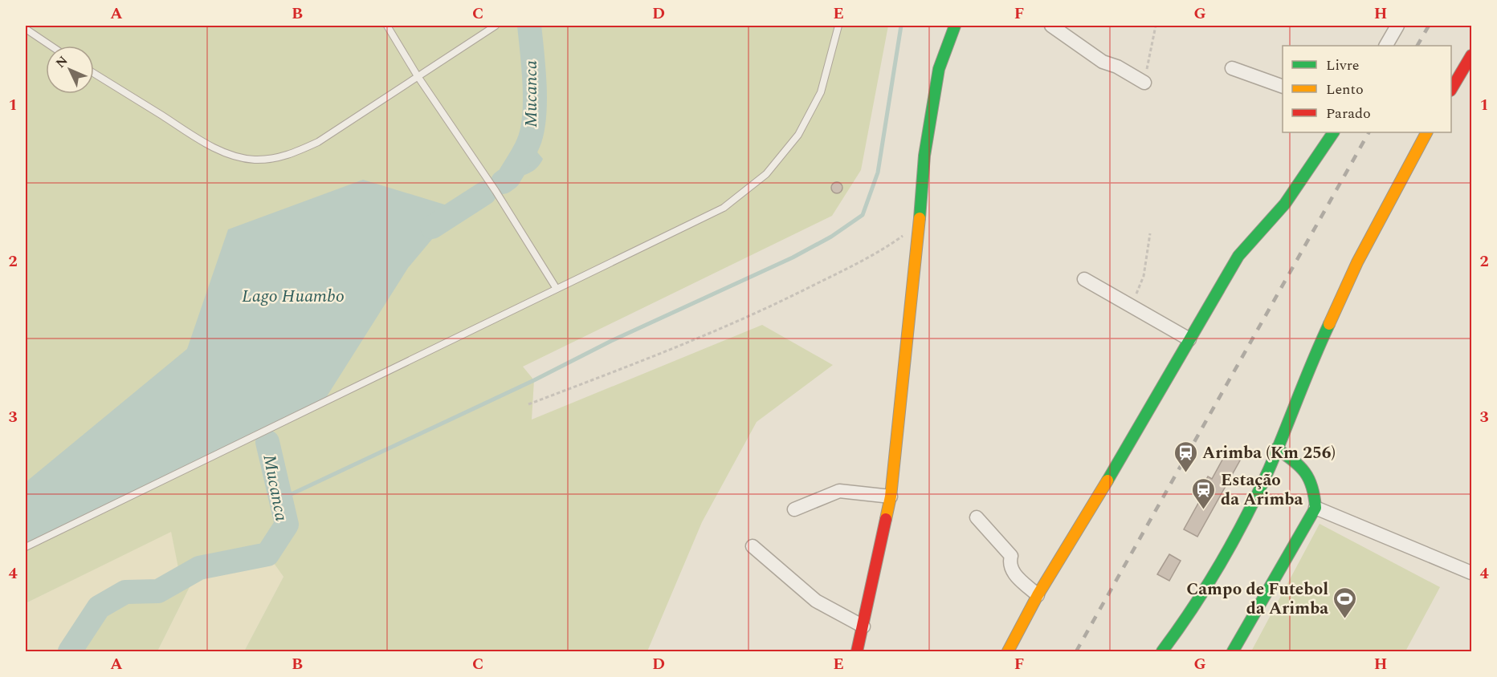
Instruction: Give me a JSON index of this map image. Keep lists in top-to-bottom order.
{
  "water": ["Mucanca", "Lago Huambo"],
  "places": {
    "station": ["Arimba (Km 256)", "Estação da Arimba"],
    "sports": ["Campo de Futebol da Arimba"]
  },
  "legend": ["Livre", "Lento", "Parado"],
  "north": "top left",
  "grid": {
    "columns": [
      "A",
      "B",
      "C",
      "D",
      "E",
      "F",
      "G",
      "H"
    ],
    "rows": [
      "1",
      "2",
      "3",
      "4"
    ]
  }
}
